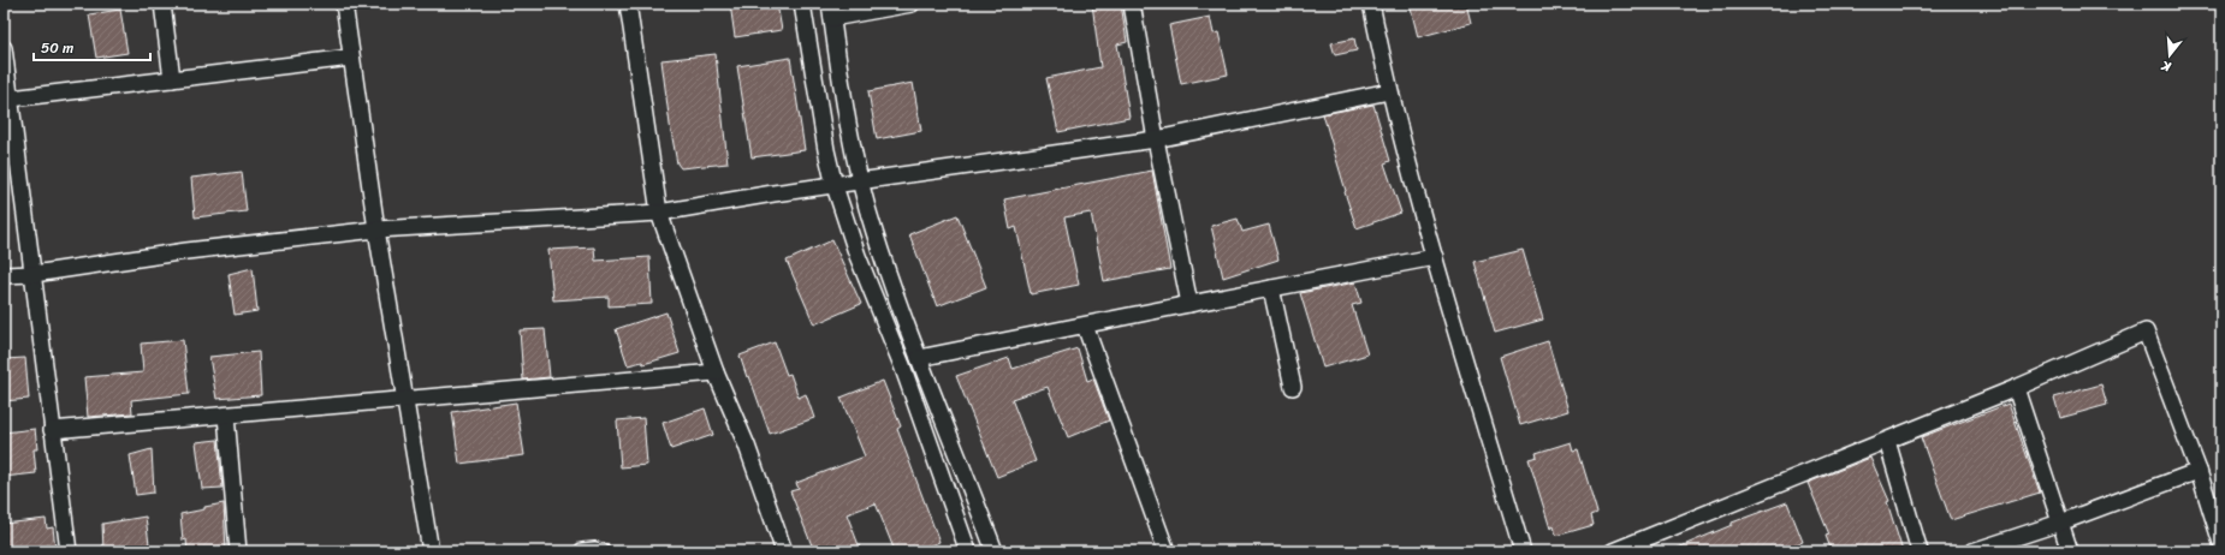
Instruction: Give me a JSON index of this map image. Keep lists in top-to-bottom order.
{
  "scale_bar": "50 m",
  "north": "bottom"
}
